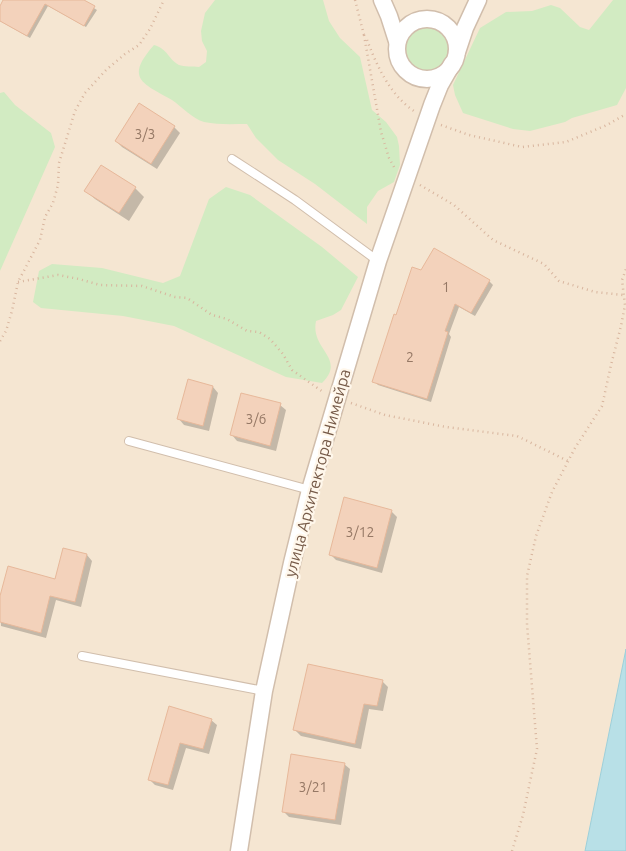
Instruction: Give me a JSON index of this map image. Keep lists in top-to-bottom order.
{
  "streets": {
    "street": ["улица Архитектора Нимейра"]
  },
  "house_numbers": [
    "3/3",
    "1",
    "2",
    "3/6",
    "3/12",
    "3/21"
  ]
}
